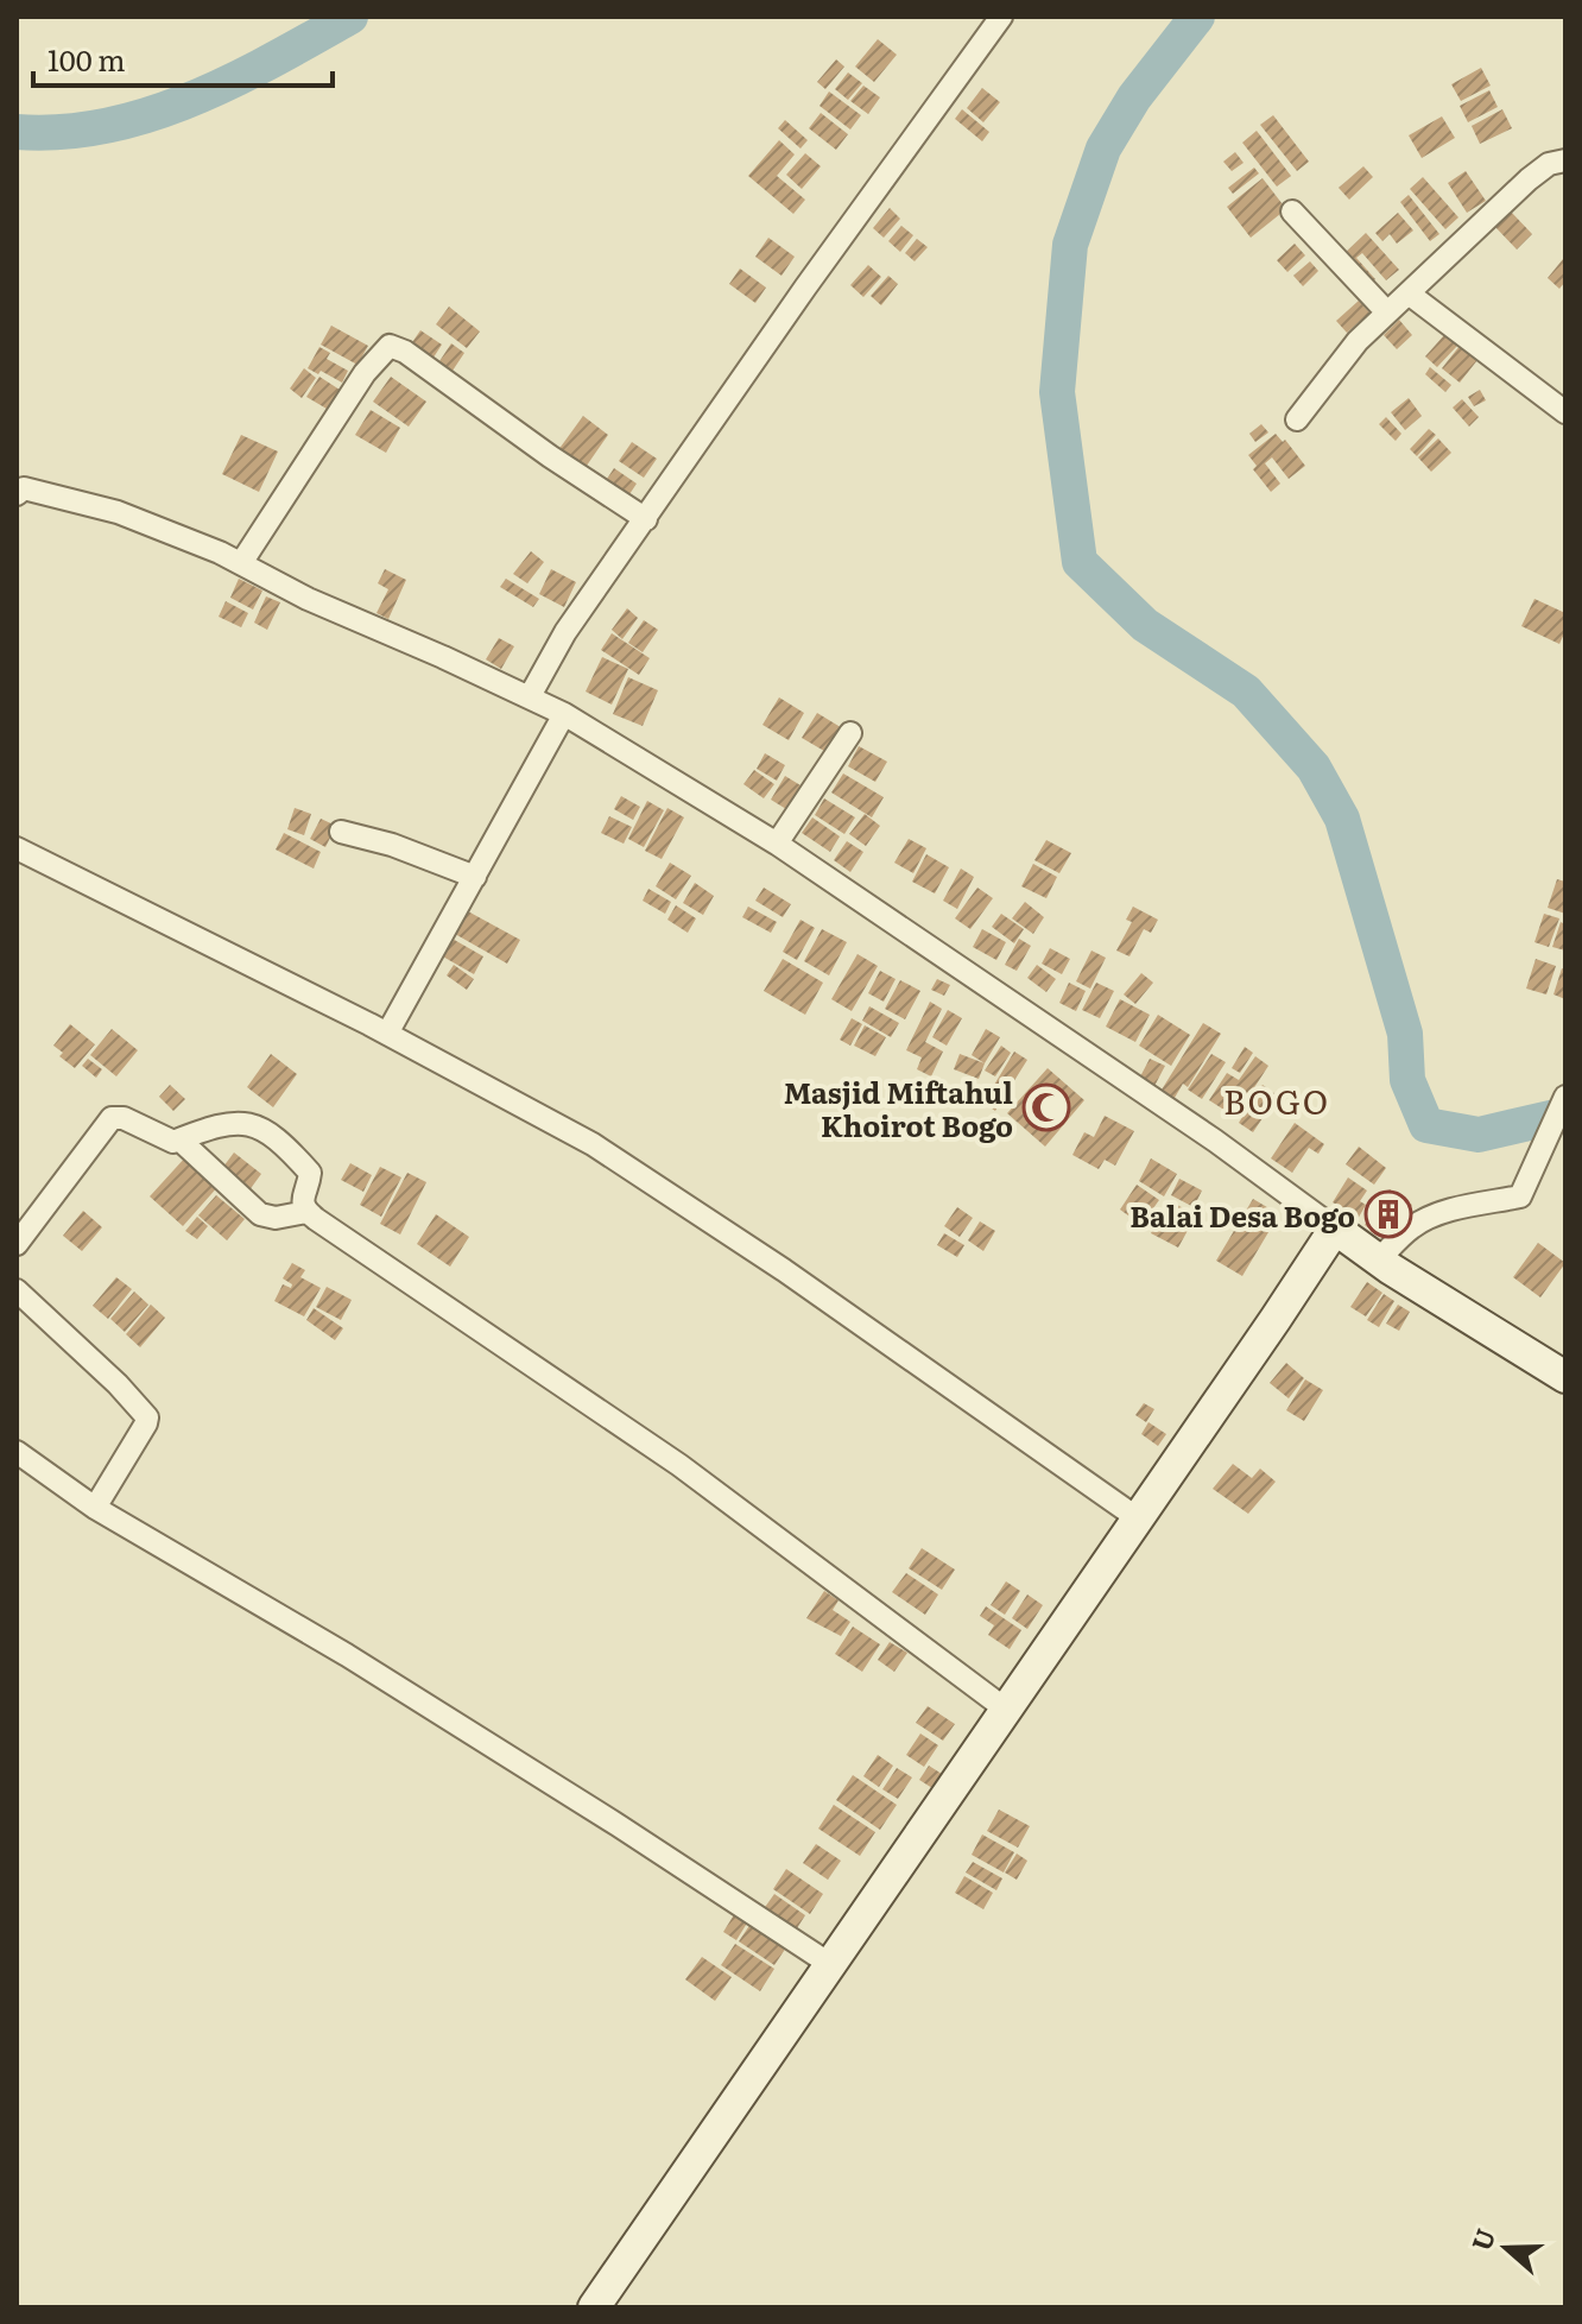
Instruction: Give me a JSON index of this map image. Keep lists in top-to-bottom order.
{
  "districts": ["BOGO"],
  "places": {
    "mosque": ["Masjid Miftahul Khoirot Bogo"],
    "building": ["Balai Desa Bogo"]
  },
  "scale_bar": "100 m",
  "north": "left"
}
